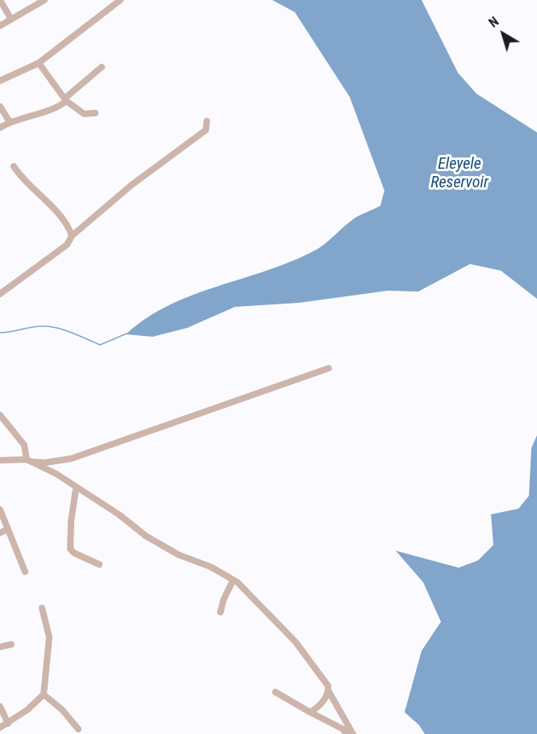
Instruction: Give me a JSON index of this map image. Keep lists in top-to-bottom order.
{
  "water": ["Eleyele Reservoir"],
  "north": "top left"
}
